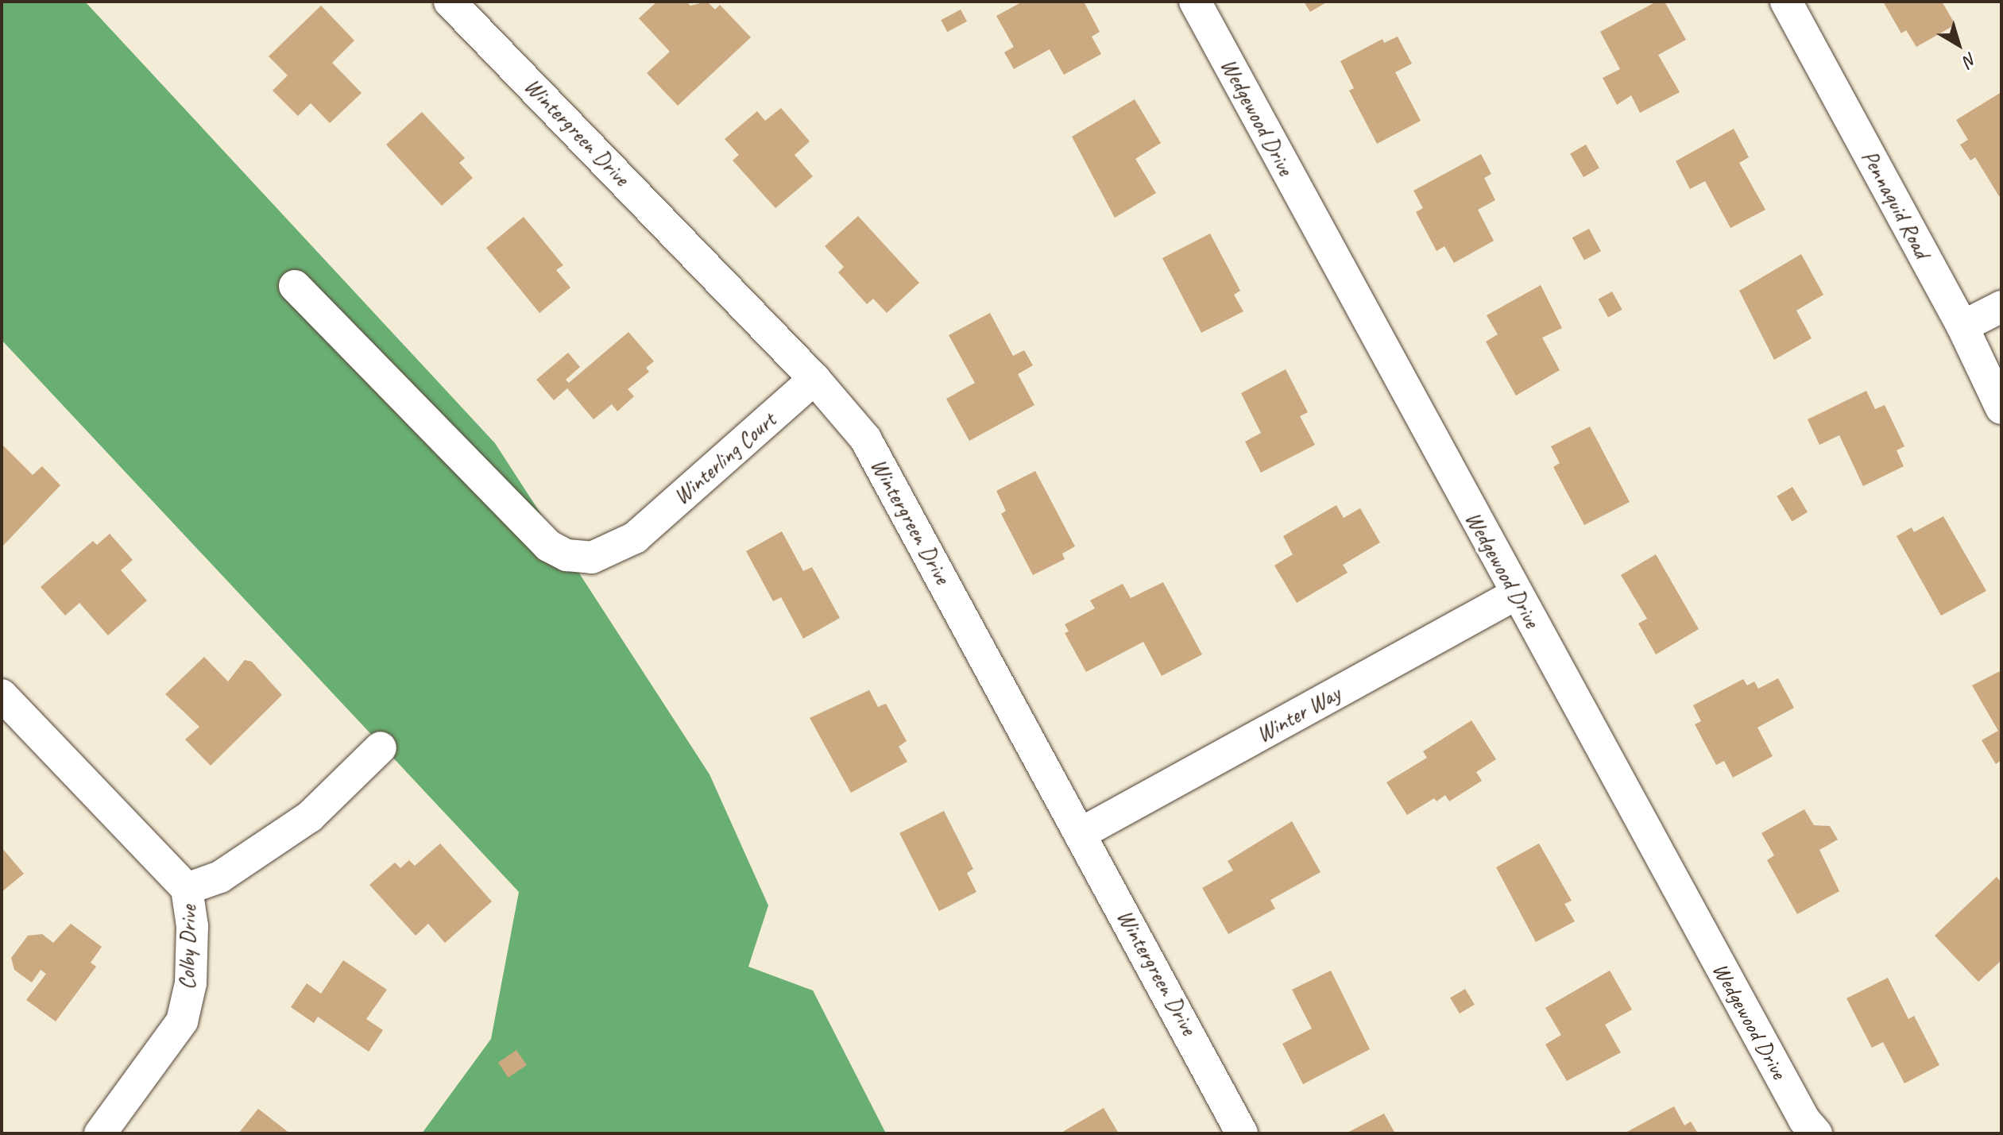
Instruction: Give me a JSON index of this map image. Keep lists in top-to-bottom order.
{
  "streets": {
    "street": [
      "Wedgewood Drive",
      "Wintergreen Drive",
      "Pennaquid Road",
      "Winterling Court",
      "Winter Way",
      "Colby Drive"
    ]
  },
  "crossings": [
    ["Wedgewood Drive", "Winter Way"],
    ["Wintergreen Drive", "Winterling Court"],
    ["Wintergreen Drive", "Winter Way"]
  ],
  "north": "bottom right"
}
